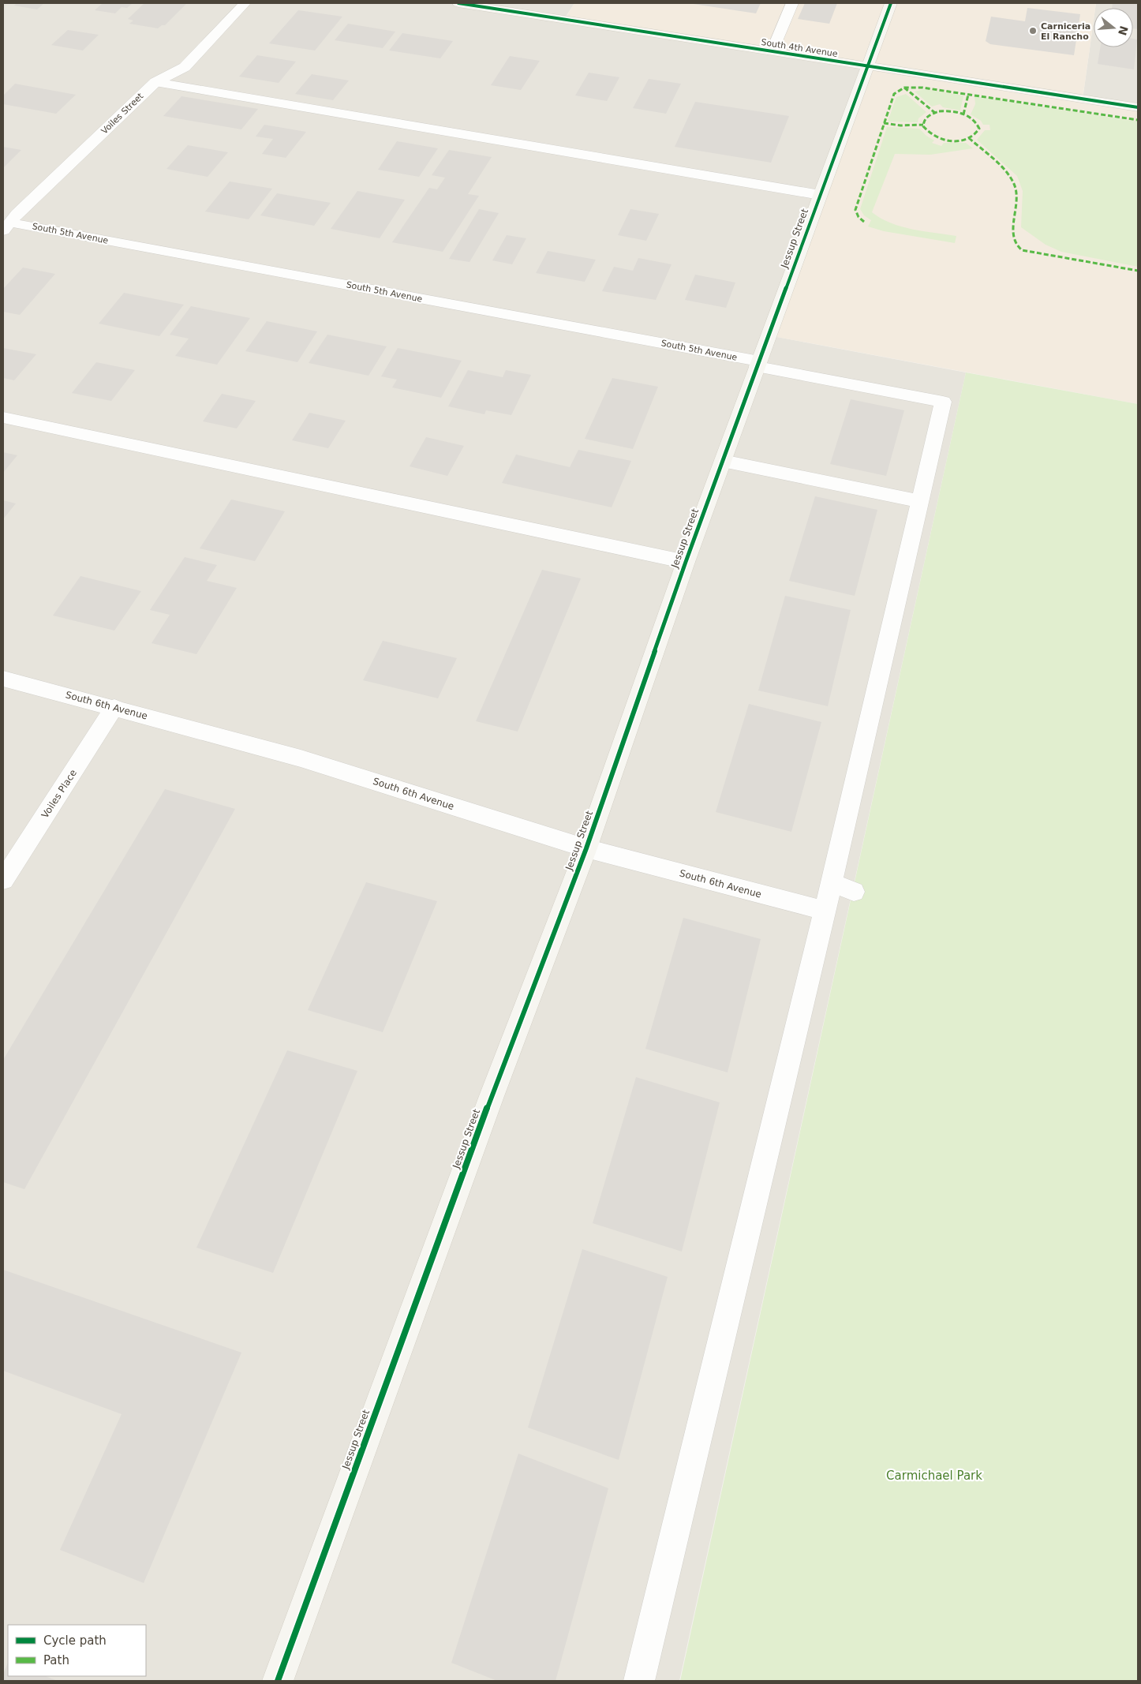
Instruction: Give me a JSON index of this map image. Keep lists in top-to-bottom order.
{
  "streets": {
    "street": [
      "South 4th Avenue",
      "Voiles Street",
      "South 5th Avenue",
      "Jessup Street",
      "South 6th Avenue",
      "Voiles Place"
    ]
  },
  "crossings": [
    ["South 4th Avenue", "Jessup Street"],
    ["Voiles Street", "South 5th Avenue"],
    ["South 5th Avenue", "Jessup Street"],
    ["Jessup Street", "South 6th Avenue"],
    ["South 6th Avenue", "Voiles Place"]
  ],
  "parks": ["Carmichael Park"],
  "places": ["Carniceria El Rancho"],
  "legend": ["Cycle path", "Path"],
  "north": "right"
}
